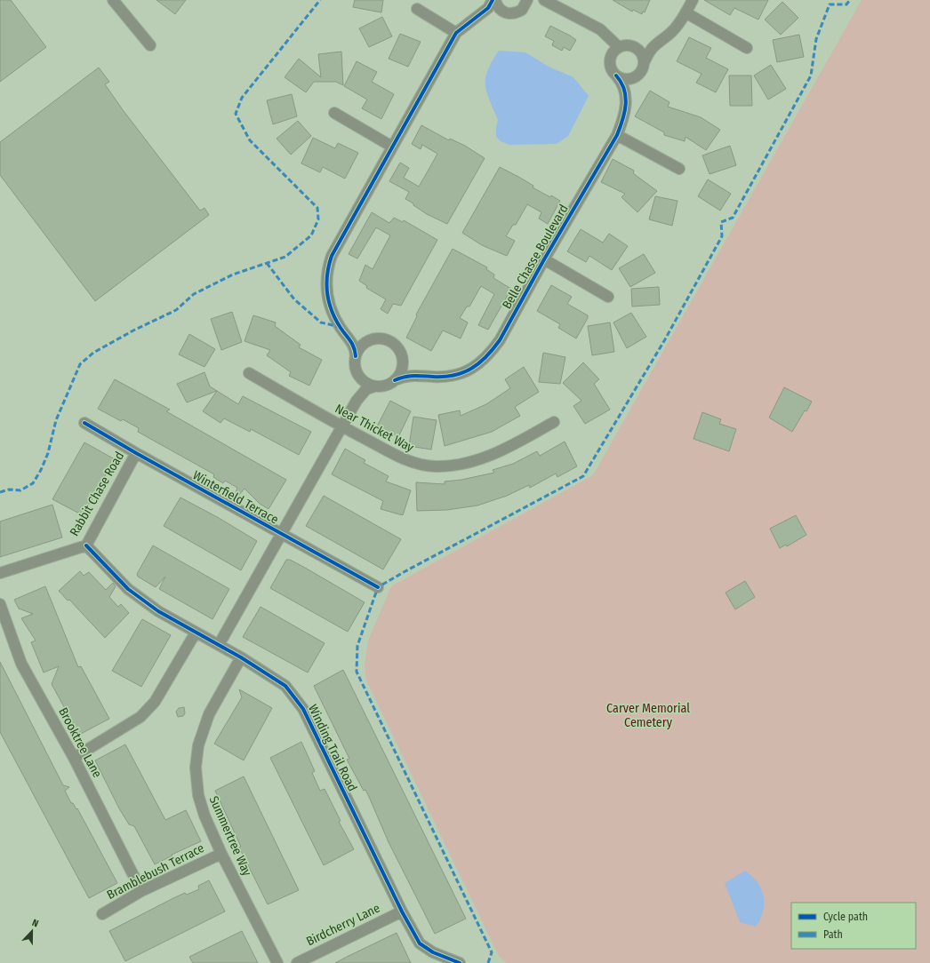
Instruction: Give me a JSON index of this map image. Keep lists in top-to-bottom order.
{
  "streets": {
    "street": [
      "Belle Chasse Boulevard",
      "Near Thicket Way",
      "Rabbit Chase Road",
      "Winterfield Terrace",
      "Brooktree Lane",
      "Winding Trail Road",
      "Summertree Way",
      "Bramblebush Terrace",
      "Birdcherry Lane"
    ]
  },
  "crossings": [
    ["Belle Chasse Boulevard", "Near Thicket Way"],
    ["Belle Chasse Boulevard", "Winterfield Terrace"],
    ["Belle Chasse Boulevard", "Winding Trail Road"],
    ["Rabbit Chase Road", "Winterfield Terrace"],
    ["Rabbit Chase Road", "Winding Trail Road"],
    ["Brooktree Lane", "Bramblebush Terrace"],
    ["Winding Trail Road", "Summertree Way"],
    ["Winding Trail Road", "Birdcherry Lane"],
    ["Summertree Way", "Bramblebush Terrace"]
  ],
  "parks": ["Carver Memorial Cemetery"],
  "legend": ["Cycle path", "Path"],
  "north": "top"
}
